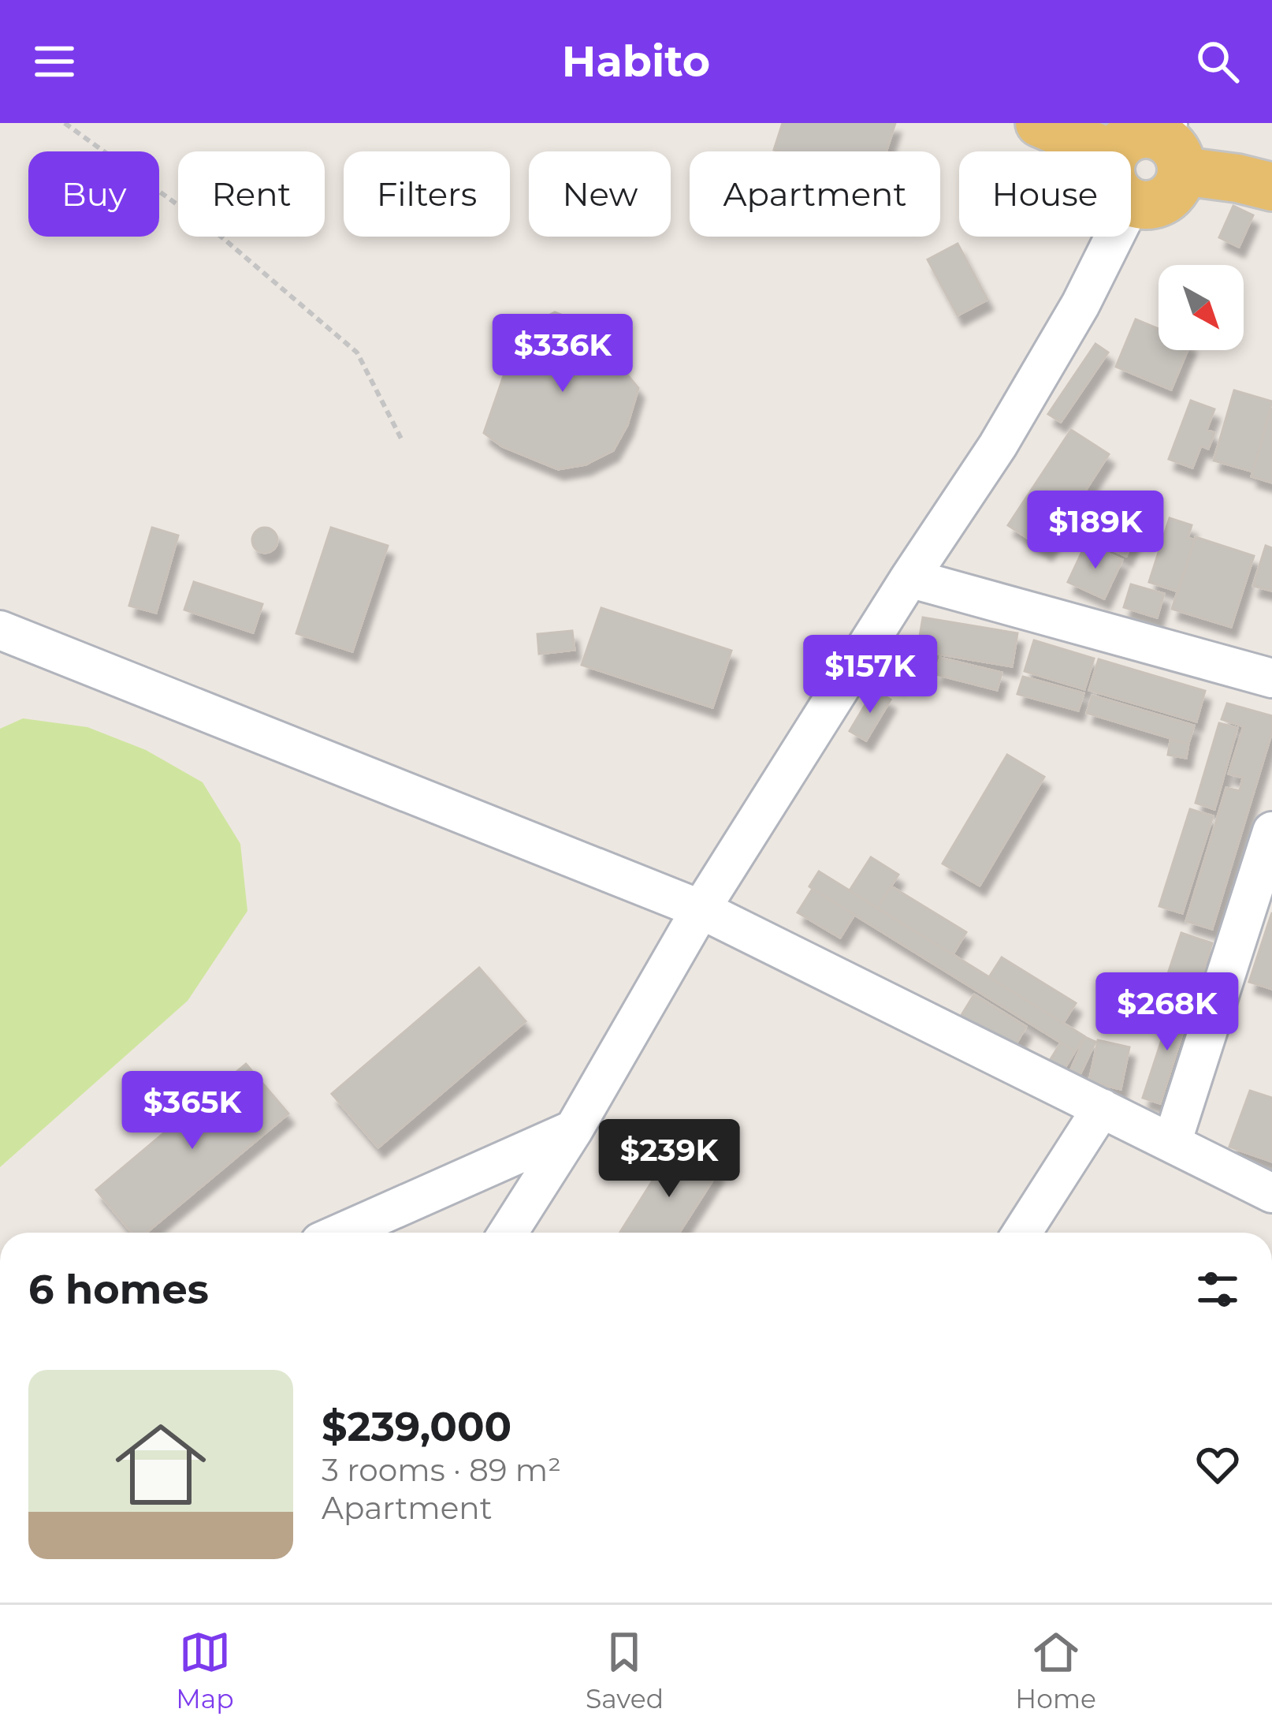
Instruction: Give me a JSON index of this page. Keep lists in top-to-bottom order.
{
  "north": "bottom right",
  "page": {
    "header": "Habito",
    "chip": [
      "Buy",
      "Rent",
      "Filters",
      "New",
      "Apartment",
      "House"
    ],
    "price": [
      "$336K",
      "$189K",
      "$157K",
      "$268K",
      "$365K",
      "$239K"
    ],
    "heading": "6 homes",
    "list": [
      {
        "name": "$239,000",
        "note": "3 rooms · 89 m² · Apartment"
      }
    ],
    "tabs": ["Map", "Saved", "Home"]
  }
}
